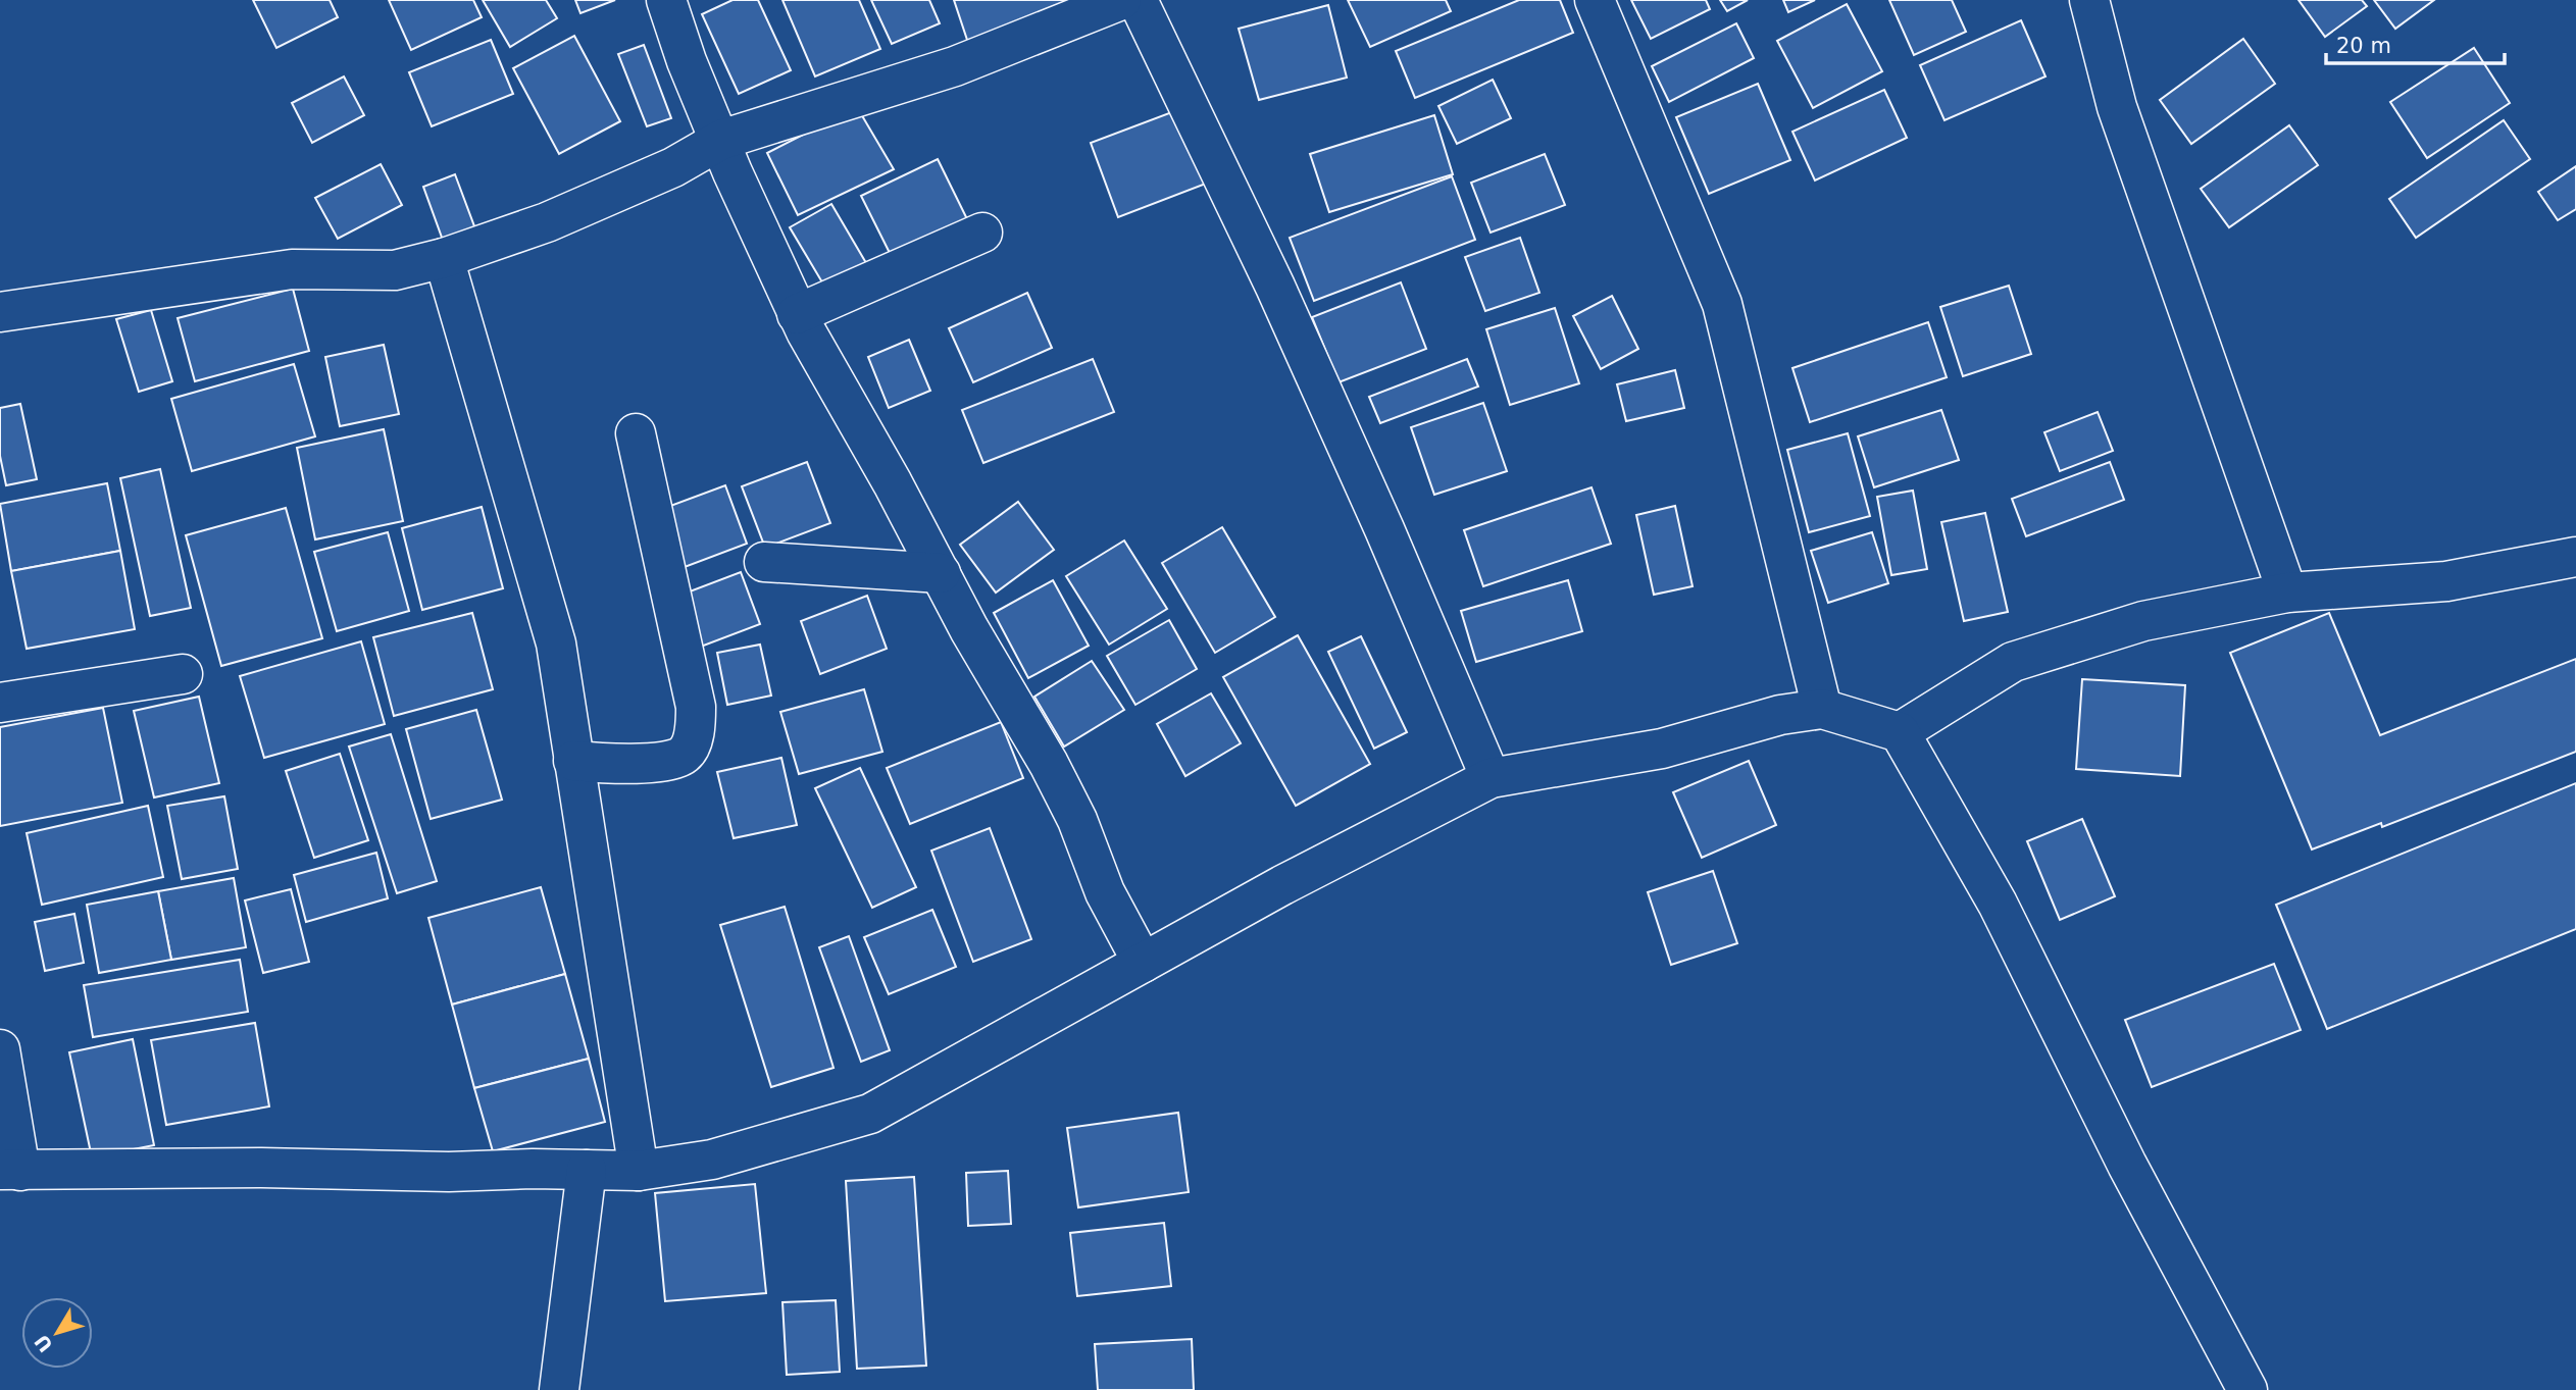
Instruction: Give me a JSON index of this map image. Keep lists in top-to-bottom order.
{
  "scale_bar": "20 m",
  "north": "bottom left"
}
